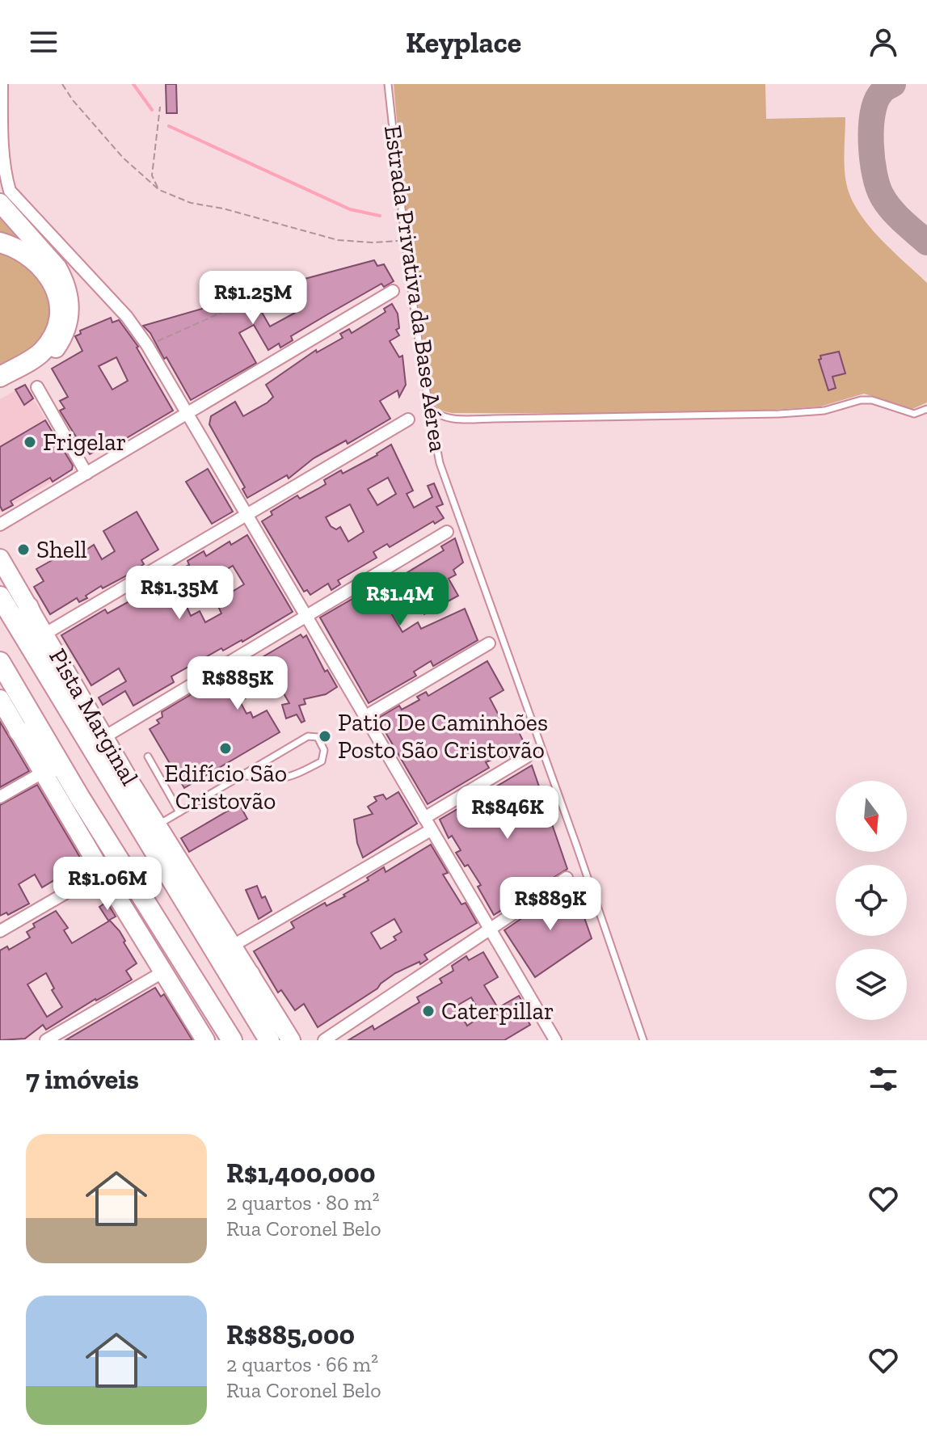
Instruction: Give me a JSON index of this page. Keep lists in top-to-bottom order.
{
  "streets": {
    "main road": ["Pista Marginal"],
    "lane": ["Estrada Privativa da Base Aérea"]
  },
  "places": [
    "Frigelar",
    "Shell",
    "Patio De Caminhões Posto São Cristovão",
    "Edifício São Cristovão",
    "Caterpillar"
  ],
  "north": "bottom",
  "page": {
    "header": "Keyplace",
    "price": [
      "R$1.25M",
      "R$1.35M",
      "R$1.4M",
      "R$885K",
      "R$846K",
      "R$1.06M",
      "R$889K"
    ],
    "heading": "7 imóveis",
    "list": [
      {
        "name": "R$1,400,000",
        "note": "2 quartos · 80 m² · Rua Coronel Belo"
      },
      {
        "name": "R$885,000",
        "note": "2 quartos · 66 m² · Rua Coronel Belo"
      }
    ]
  }
}
